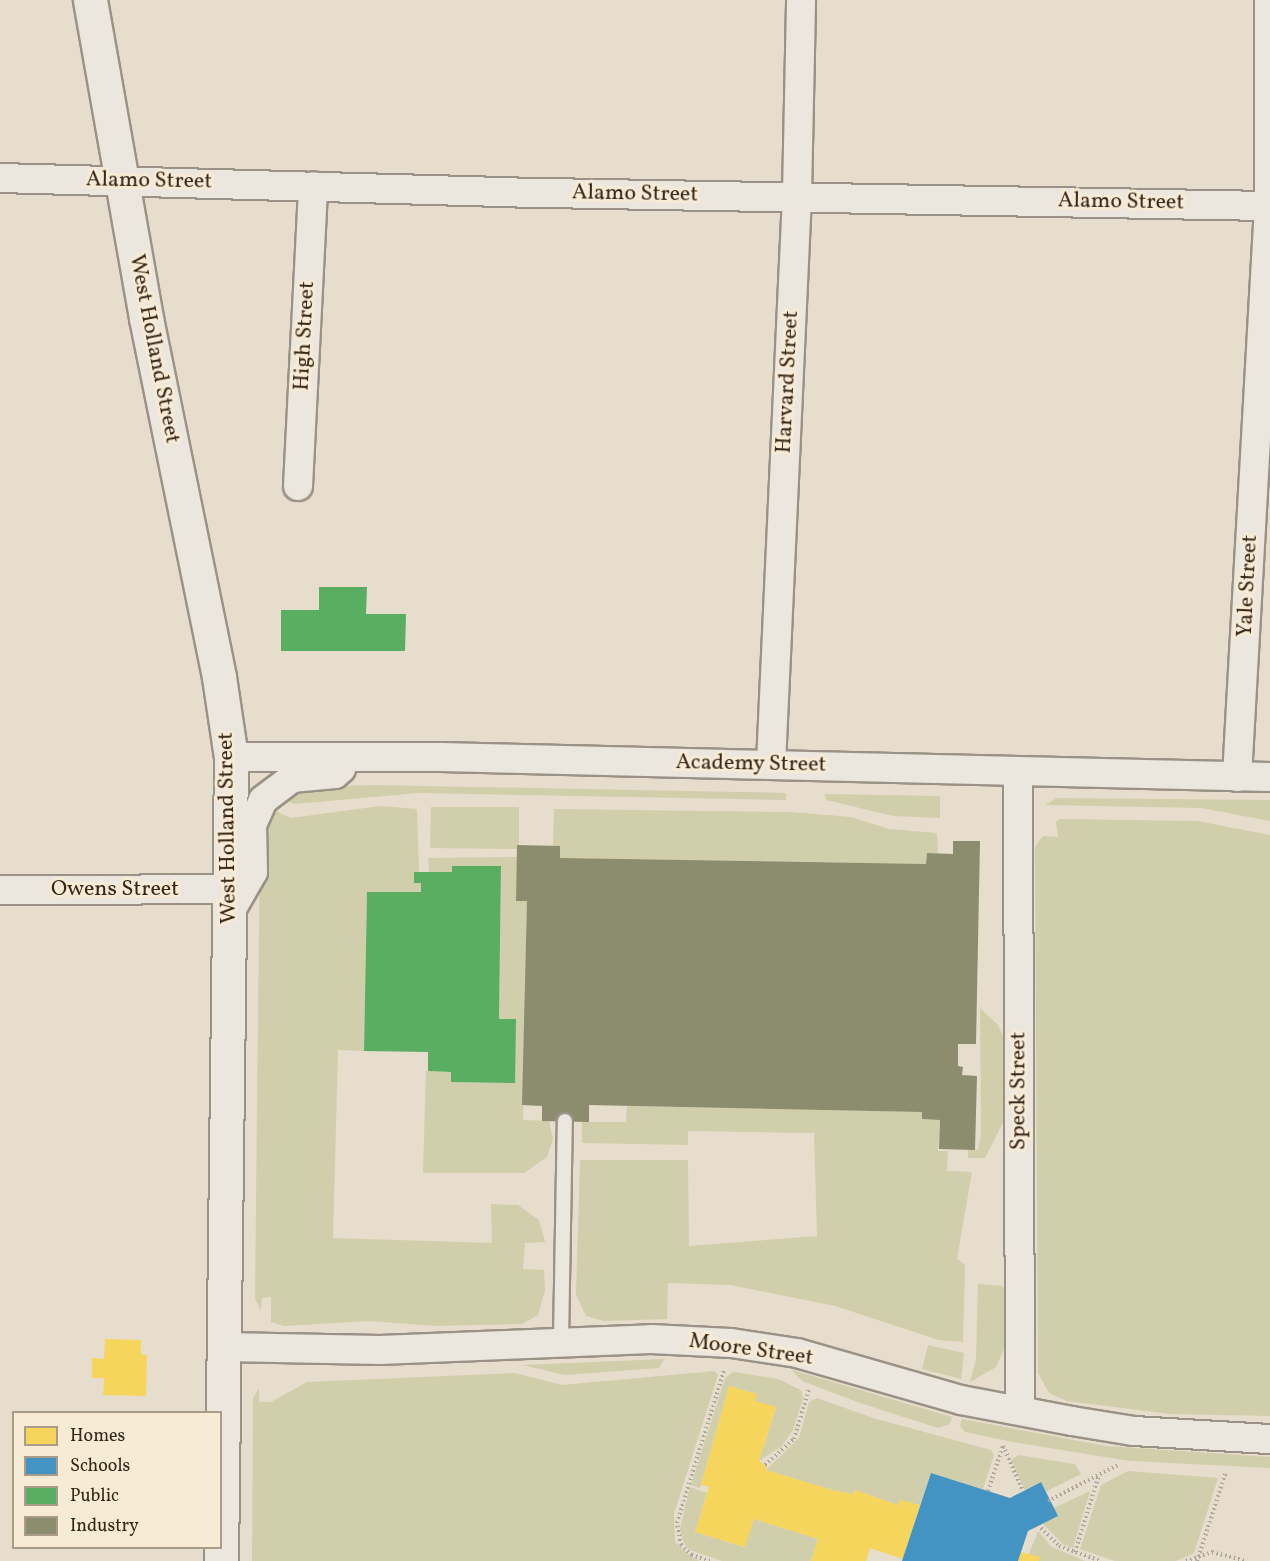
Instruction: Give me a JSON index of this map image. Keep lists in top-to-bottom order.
{
  "streets": {
    "street": [
      "Alamo Street",
      "High Street",
      "West Holland Street",
      "Harvard Street",
      "Yale Street",
      "Academy Street",
      "Owens Street",
      "Speck Street",
      "Moore Street"
    ]
  },
  "crossings": [
    ["Alamo Street", "High Street"],
    ["Alamo Street", "West Holland Street"],
    ["Alamo Street", "Harvard Street"],
    ["Alamo Street", "Yale Street"],
    ["West Holland Street", "Academy Street"],
    ["West Holland Street", "Owens Street"],
    ["West Holland Street", "Moore Street"],
    ["Harvard Street", "Academy Street"],
    ["Yale Street", "Academy Street"],
    ["Academy Street", "Speck Street"],
    ["Speck Street", "Moore Street"]
  ],
  "legend": [
    "Homes",
    "Schools",
    "Public",
    "Industry"
  ]
}
